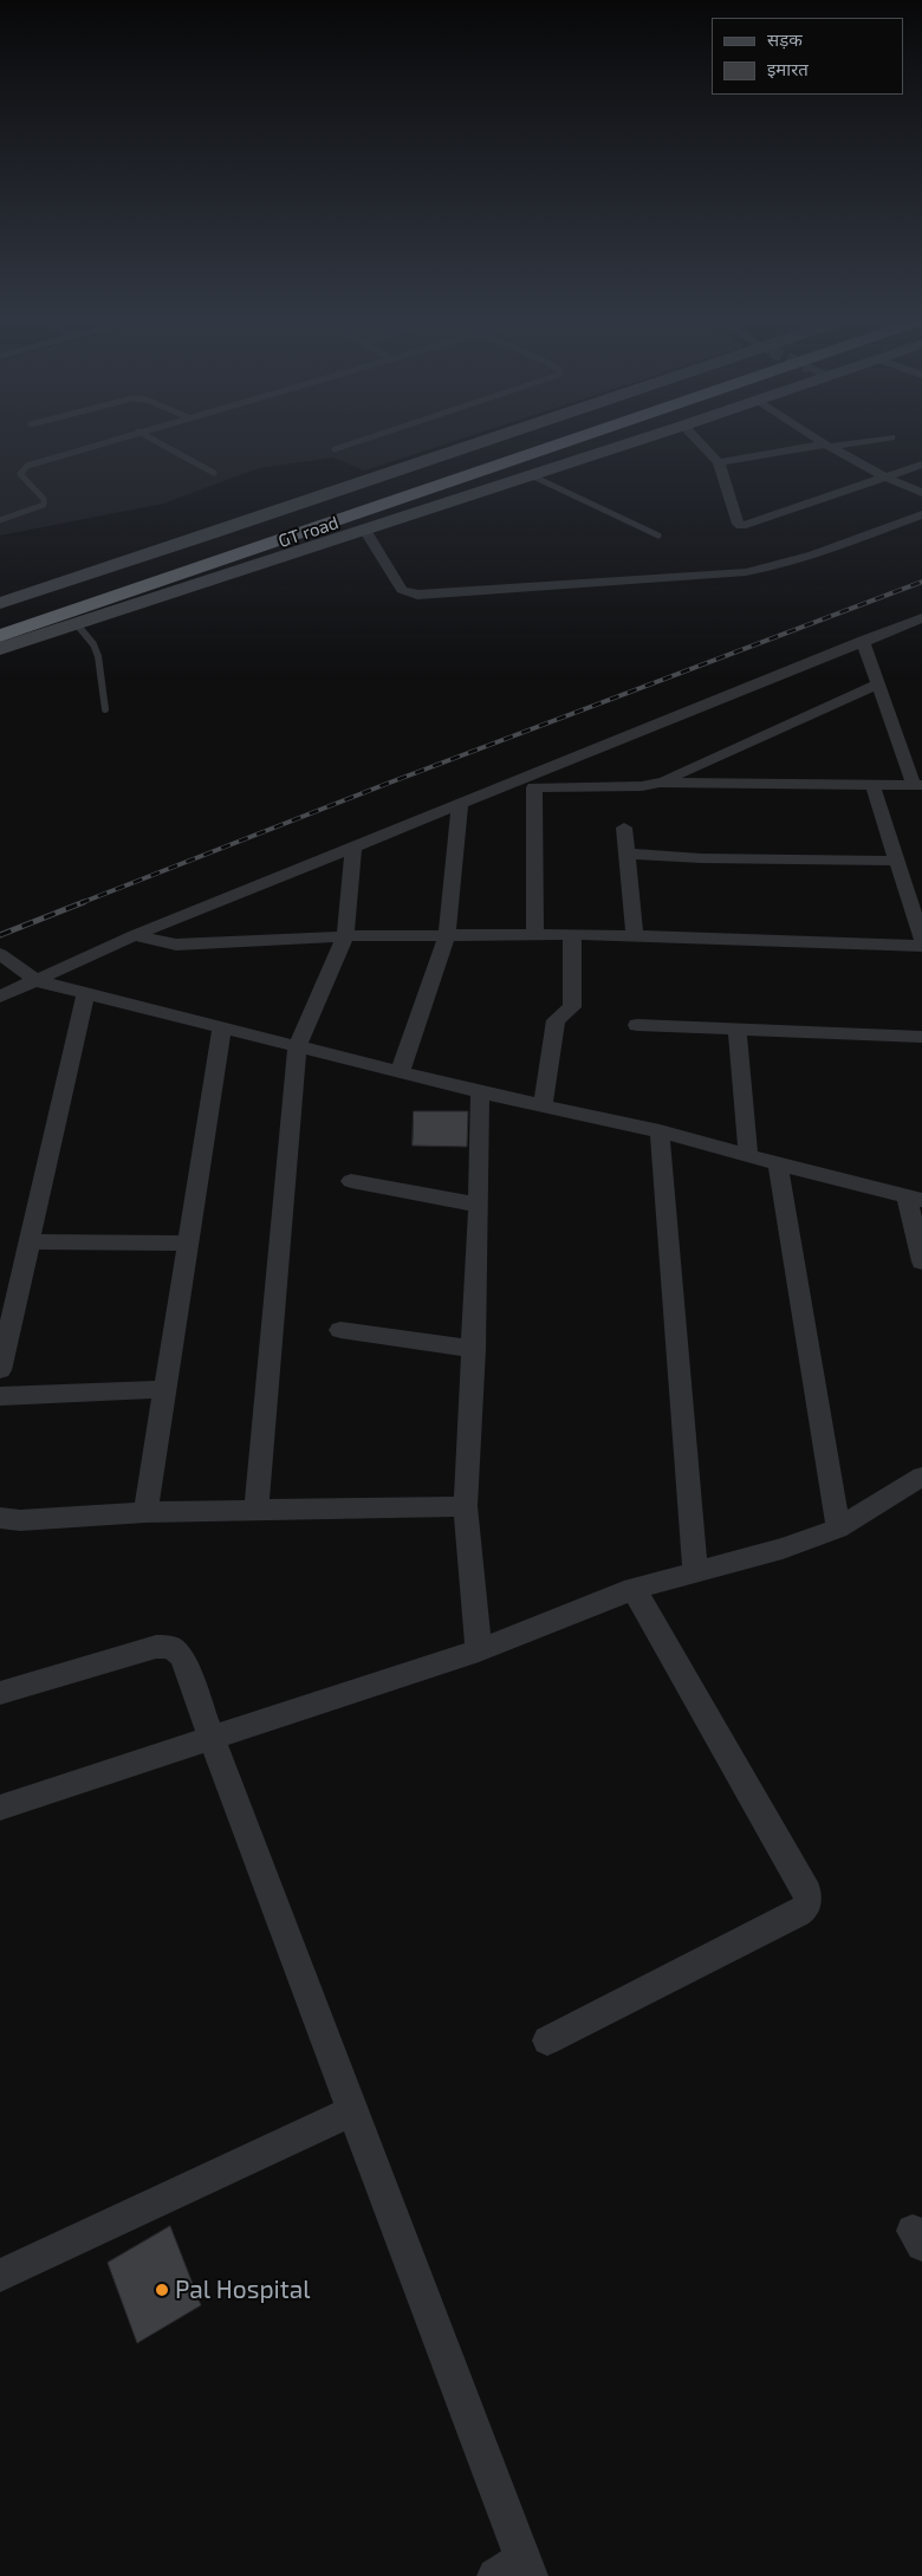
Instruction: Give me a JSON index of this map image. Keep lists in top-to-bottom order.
{
  "streets": {
    "highway": ["GT road"]
  },
  "places": ["Pal Hospital"],
  "legend": ["सड़क", "इमारत"]
}
